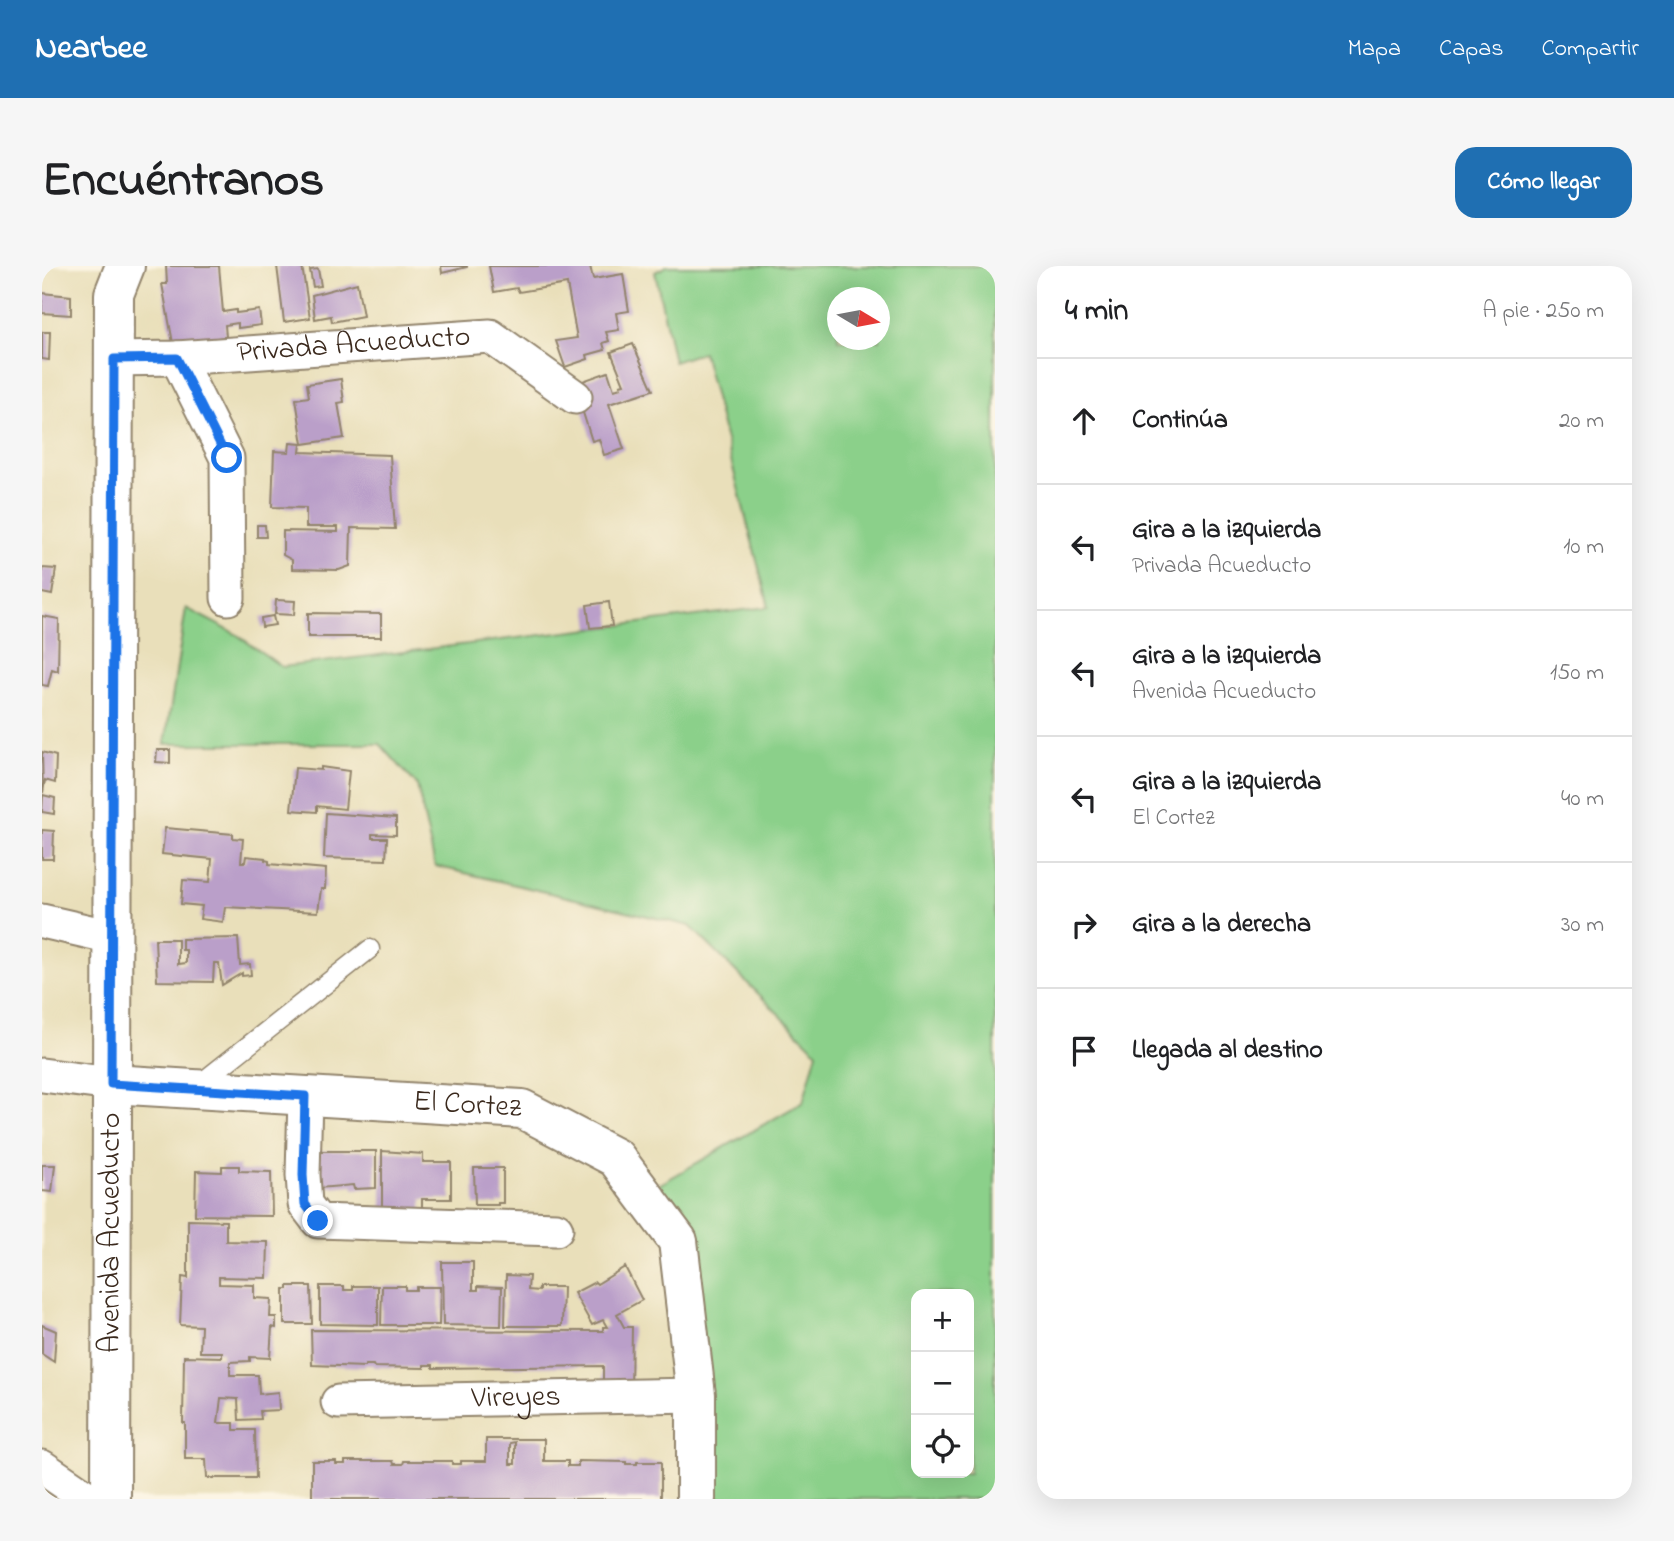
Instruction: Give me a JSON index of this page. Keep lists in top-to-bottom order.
{
  "streets": {
    "main road": ["El Cortez", "Avenida Acueducto"],
    "street": ["Privada Acueducto", "Vireyes"]
  },
  "crossings": [
    ["Privada Acueducto", "Avenida Acueducto"],
    ["El Cortez", "Avenida Acueducto"],
    ["El Cortez", "Vireyes"]
  ],
  "north": "right",
  "page": {
    "header": "Nearbee",
    "nav": ["Mapa", "Capas", "Compartir"],
    "title": "Encuéntranos",
    "buttons": "Cómo llegar",
    "heading": ["4 min", "A pie · 250 m"],
    "list": [
      ["Continúa", "20 m"],
      ["Gira a la izquierda", "Privada Acueducto", "10 m"],
      ["Gira a la izquierda", "Avenida Acueducto", "150 m"],
      ["Gira a la izquierda", "El Cortez", "40 m"],
      ["Gira a la derecha", "30 m"],
      "Llegada al destino"
    ],
    "map_buttons": ["+", "−"]
  }
}
